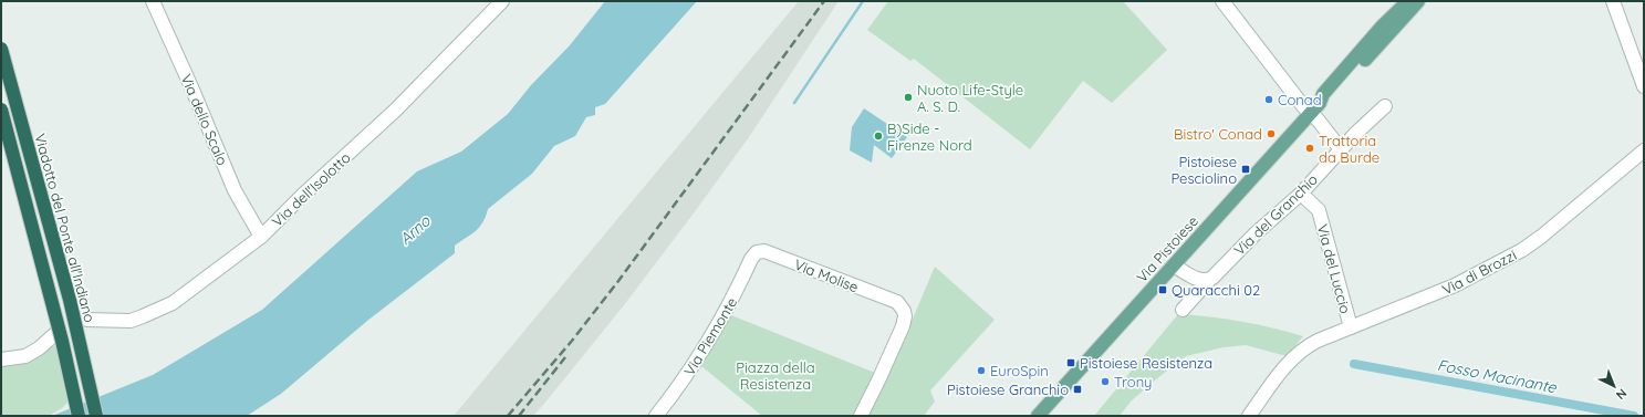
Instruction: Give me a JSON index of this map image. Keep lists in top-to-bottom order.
{
  "streets": {
    "highway": ["Viadotto del Ponte all'Indiano"],
    "main road": ["Via Pistoiese"],
    "street": [
      "Via dello Scalo",
      "Via dell'Isolotto",
      "Via del Granchio",
      "Via del Luccio",
      "Via di Brozzi",
      "Via Molise",
      "Via Piemonte"
    ]
  },
  "crossings": [
    ["Via dello Scalo", "Via dell'Isolotto"],
    ["Via del Granchio", "Via del Luccio"],
    ["Via del Luccio", "Via di Brozzi"],
    ["Via Molise", "Via Piemonte"]
  ],
  "water": ["Arno", "Fosso Macinante"],
  "parks": ["Piazza della Resistenza"],
  "places": {
    "other": [
      "Nuoto Life-Style A. S. D.",
      "Conad",
      "Bistro' Conad",
      "B)Side - Firenze Nord",
      "Trattoria da Burde",
      "EuroSpin",
      "Trony"
    ],
    "transit": [
      "Pistoiese Pesciolino",
      "Quaracchi 02",
      "Pistoiese Resistenza",
      "Pistoiese Granchio"
    ]
  },
  "north": "bottom right"
}
